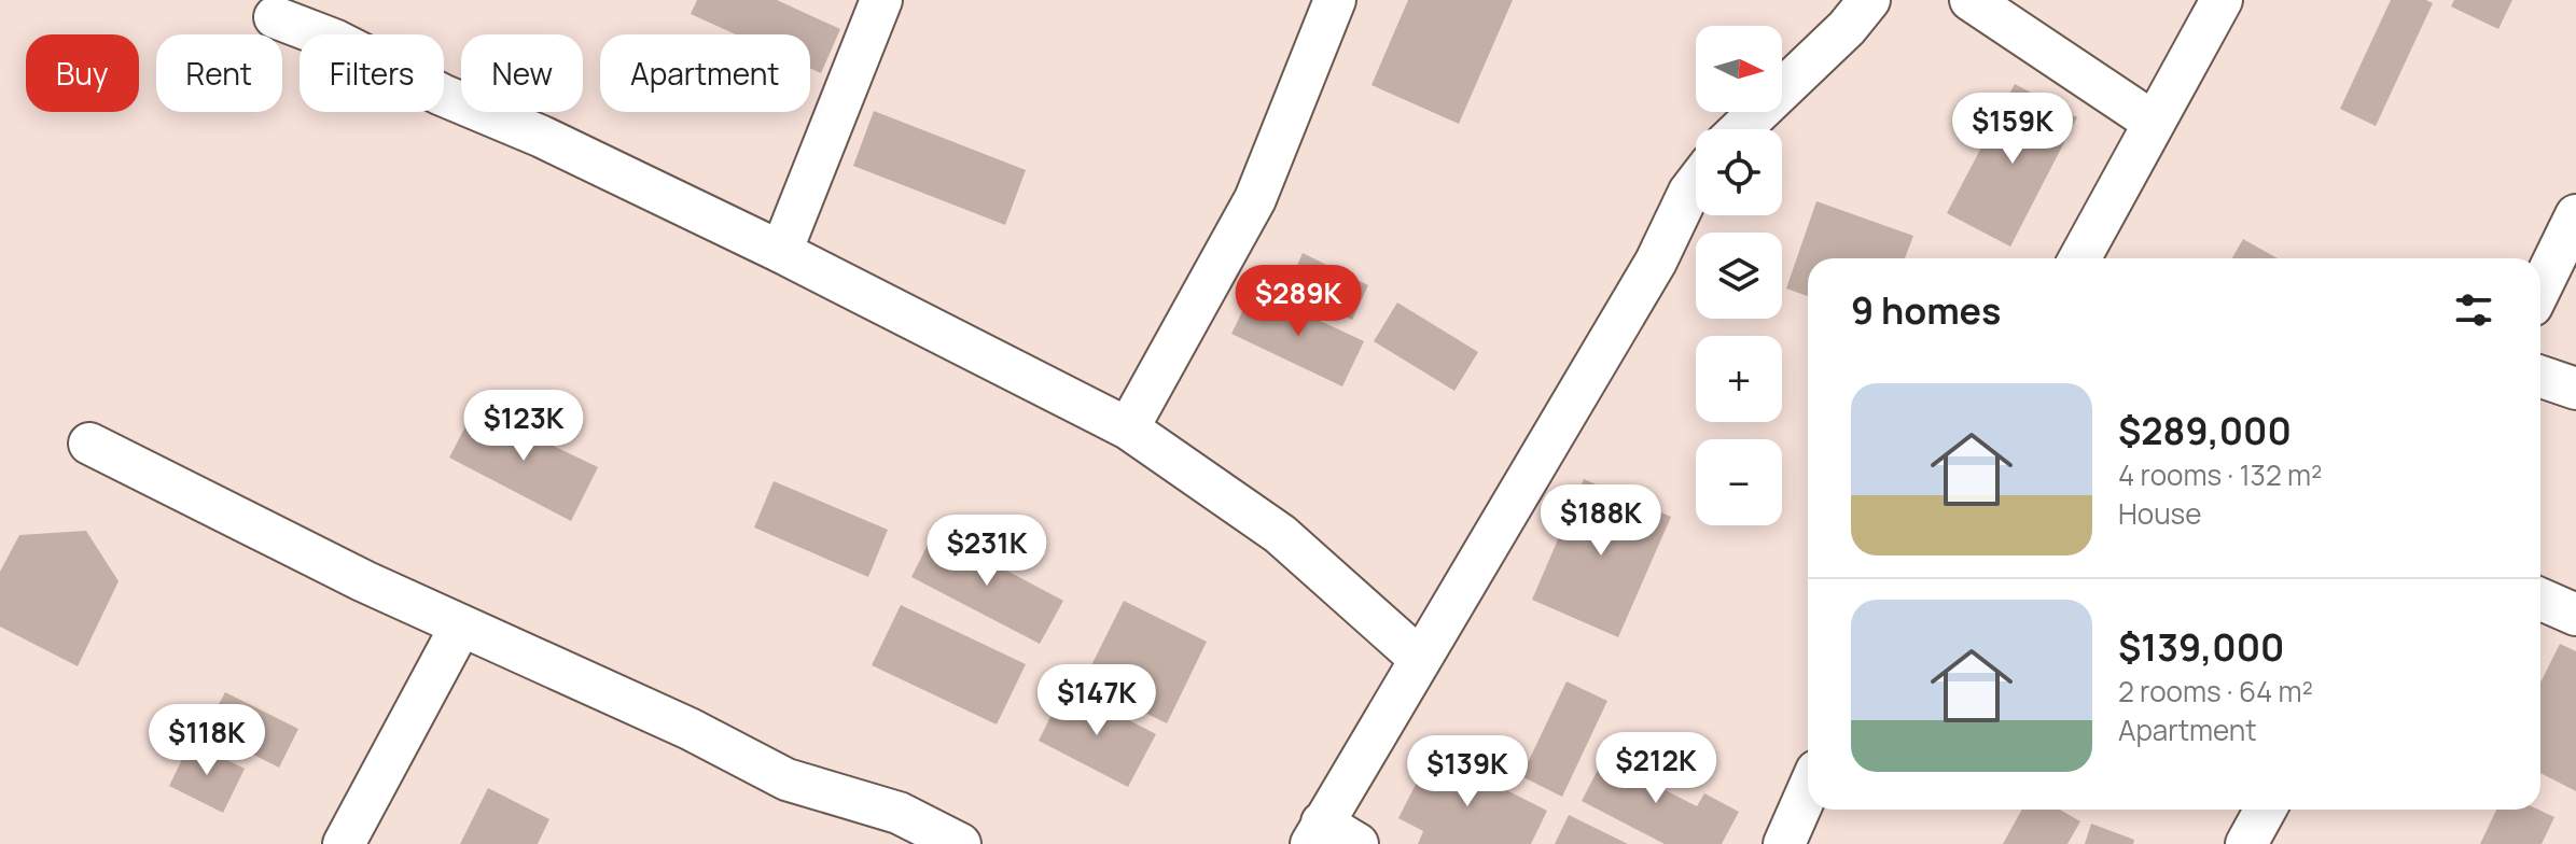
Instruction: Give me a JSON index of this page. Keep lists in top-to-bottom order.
{
  "north": "right",
  "page": {
    "map_buttons": ["+", "−"],
    "chip": [
      "Buy",
      "Rent",
      "Filters",
      "New",
      "Apartment"
    ],
    "price": [
      "$159K",
      "$289K",
      "$123K",
      "$188K",
      "$231K",
      "$147K",
      "$118K",
      "$212K",
      "$139K"
    ],
    "heading": "9 homes",
    "list": [
      {
        "name": "$289,000",
        "note": "4 rooms · 132 m² · House"
      },
      {
        "name": "$139,000",
        "note": "2 rooms · 64 m² · Apartment"
      }
    ]
  }
}
